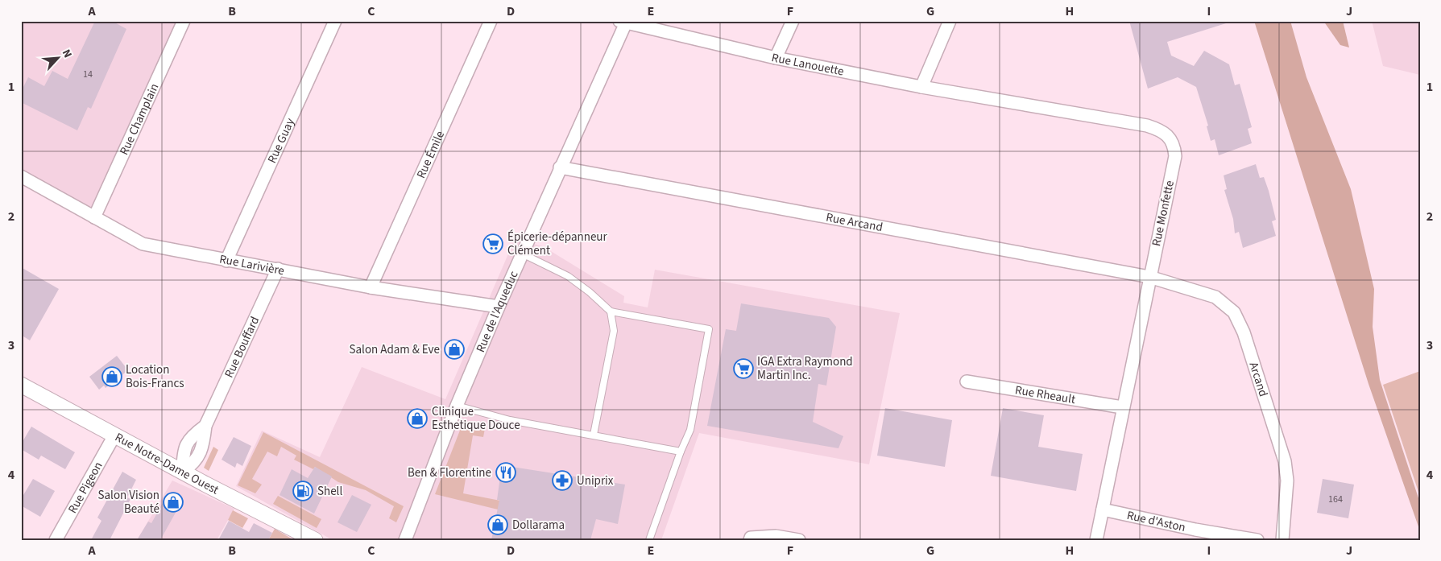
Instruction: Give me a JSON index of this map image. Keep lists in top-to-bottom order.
{
  "streets": {
    "street": [
      "Rue Lanouette",
      "Rue Champlain",
      "Rue Guay",
      "Rue Émile",
      "Rue Monfette",
      "Rue Arcand",
      "Rue Larivière",
      "Rue de l'Aqueduc",
      "Rue Bouffard",
      "Arcand",
      "Rue Rheault",
      "Rue Notre-Dame Ouest",
      "Rue Pigeon",
      "Rue d'Aston"
    ]
  },
  "crossings": [
    ["Rue Lanouette", "Rue Monfette"],
    ["Rue Lanouette", "Rue de l'Aqueduc"],
    ["Rue Champlain", "Rue Larivière"],
    ["Rue Guay", "Rue Larivière"],
    ["Rue Émile", "Rue Larivière"],
    ["Rue Monfette", "Rue Arcand"],
    ["Rue Monfette", "Arcand"],
    ["Rue Monfette", "Rue Rheault"],
    ["Rue Monfette", "Rue d'Aston"],
    ["Rue Arcand", "Rue de l'Aqueduc"],
    ["Rue Arcand", "Arcand"],
    ["Rue Larivière", "Rue de l'Aqueduc"],
    ["Rue Larivière", "Rue Bouffard"],
    ["Rue Bouffard", "Rue Notre-Dame Ouest"],
    ["Rue Notre-Dame Ouest", "Rue Pigeon"]
  ],
  "places": {
    "supermarket": ["Épicerie-dépanneur Clément", "IGA Extra Raymond Martin Inc."],
    "shop": [
      "Salon Adam & Eve",
      "Location Bois-Francs",
      "Clinique Esthetique Douce",
      "Salon Vision Beauté",
      "Dollarama"
    ],
    "restaurant": ["Ben & Florentine"],
    "pharmacy": ["Uniprix"],
    "fuel station": ["Shell"]
  },
  "house_numbers": ["14", "164"],
  "north": "top right",
  "grid": {
    "columns": [
      "A",
      "B",
      "C",
      "D",
      "E",
      "F",
      "G",
      "H",
      "I",
      "J"
    ],
    "rows": [
      "1",
      "2",
      "3",
      "4"
    ]
  }
}
